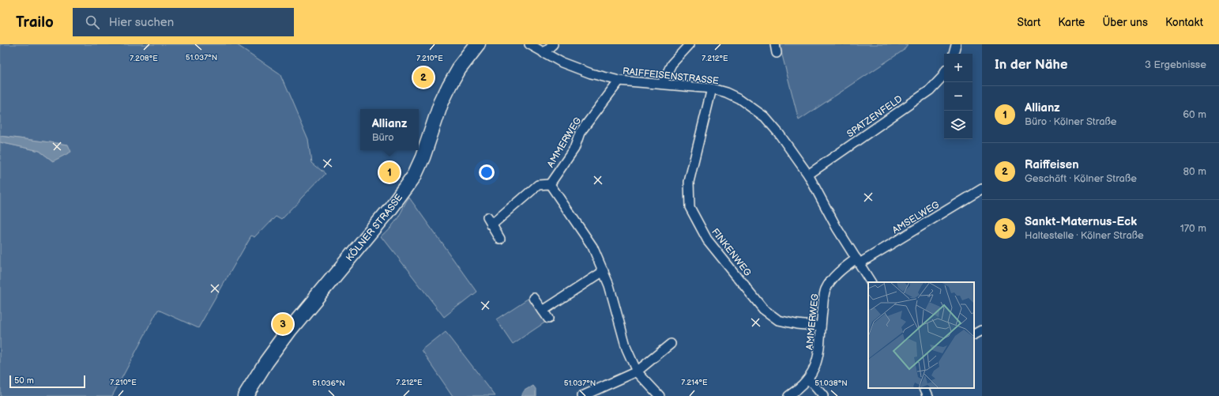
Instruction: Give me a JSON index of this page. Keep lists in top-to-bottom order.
{
  "streets": {
    "main road": ["KÖLNER STRASSE"],
    "street": [
      "RAIFFEISENSTRASSE",
      "SPATZENFELD",
      "AMMERWEG",
      "AMSELWEG",
      "FINKENWEG"
    ]
  },
  "crossings": [
    ["RAIFFEISENSTRASSE", "SPATZENFELD"],
    ["RAIFFEISENSTRASSE", "AMMERWEG"],
    ["RAIFFEISENSTRASSE", "AMSELWEG"],
    ["RAIFFEISENSTRASSE", "FINKENWEG"],
    ["AMMERWEG", "AMSELWEG"],
    ["AMMERWEG", "FINKENWEG"]
  ],
  "scale_bar": "50 m",
  "page": {
    "header": "Trailo",
    "search": "Hier suchen",
    "nav": [
      "Start",
      "Karte",
      "Über uns",
      "Kontakt"
    ],
    "heading": ["In der Nähe", "3 Ergebnisse"],
    "map_buttons": ["+", "−"],
    "pins": ["2", "1", "3"],
    "list": [
      {
        "mark": "1",
        "name": "Allianz",
        "note": "Büro · Kölner Straße",
        "value": "60 m"
      },
      {
        "mark": "2",
        "name": "Raiffeisen",
        "note": "Geschäft · Kölner Straße",
        "value": "80 m"
      },
      {
        "mark": "3",
        "name": "Sankt-Maternus-Eck",
        "note": "Haltestelle · Kölner Straße",
        "value": "170 m"
      }
    ],
    "popup": ["Allianz", "Büro"],
    "scale": "50 m"
  },
  "coordinates": [
    "51.037°N",
    "7.208°E",
    "7.210°E",
    "7.212°E",
    "7.214°E",
    "51.036°N",
    "51.038°N"
  ]
}
